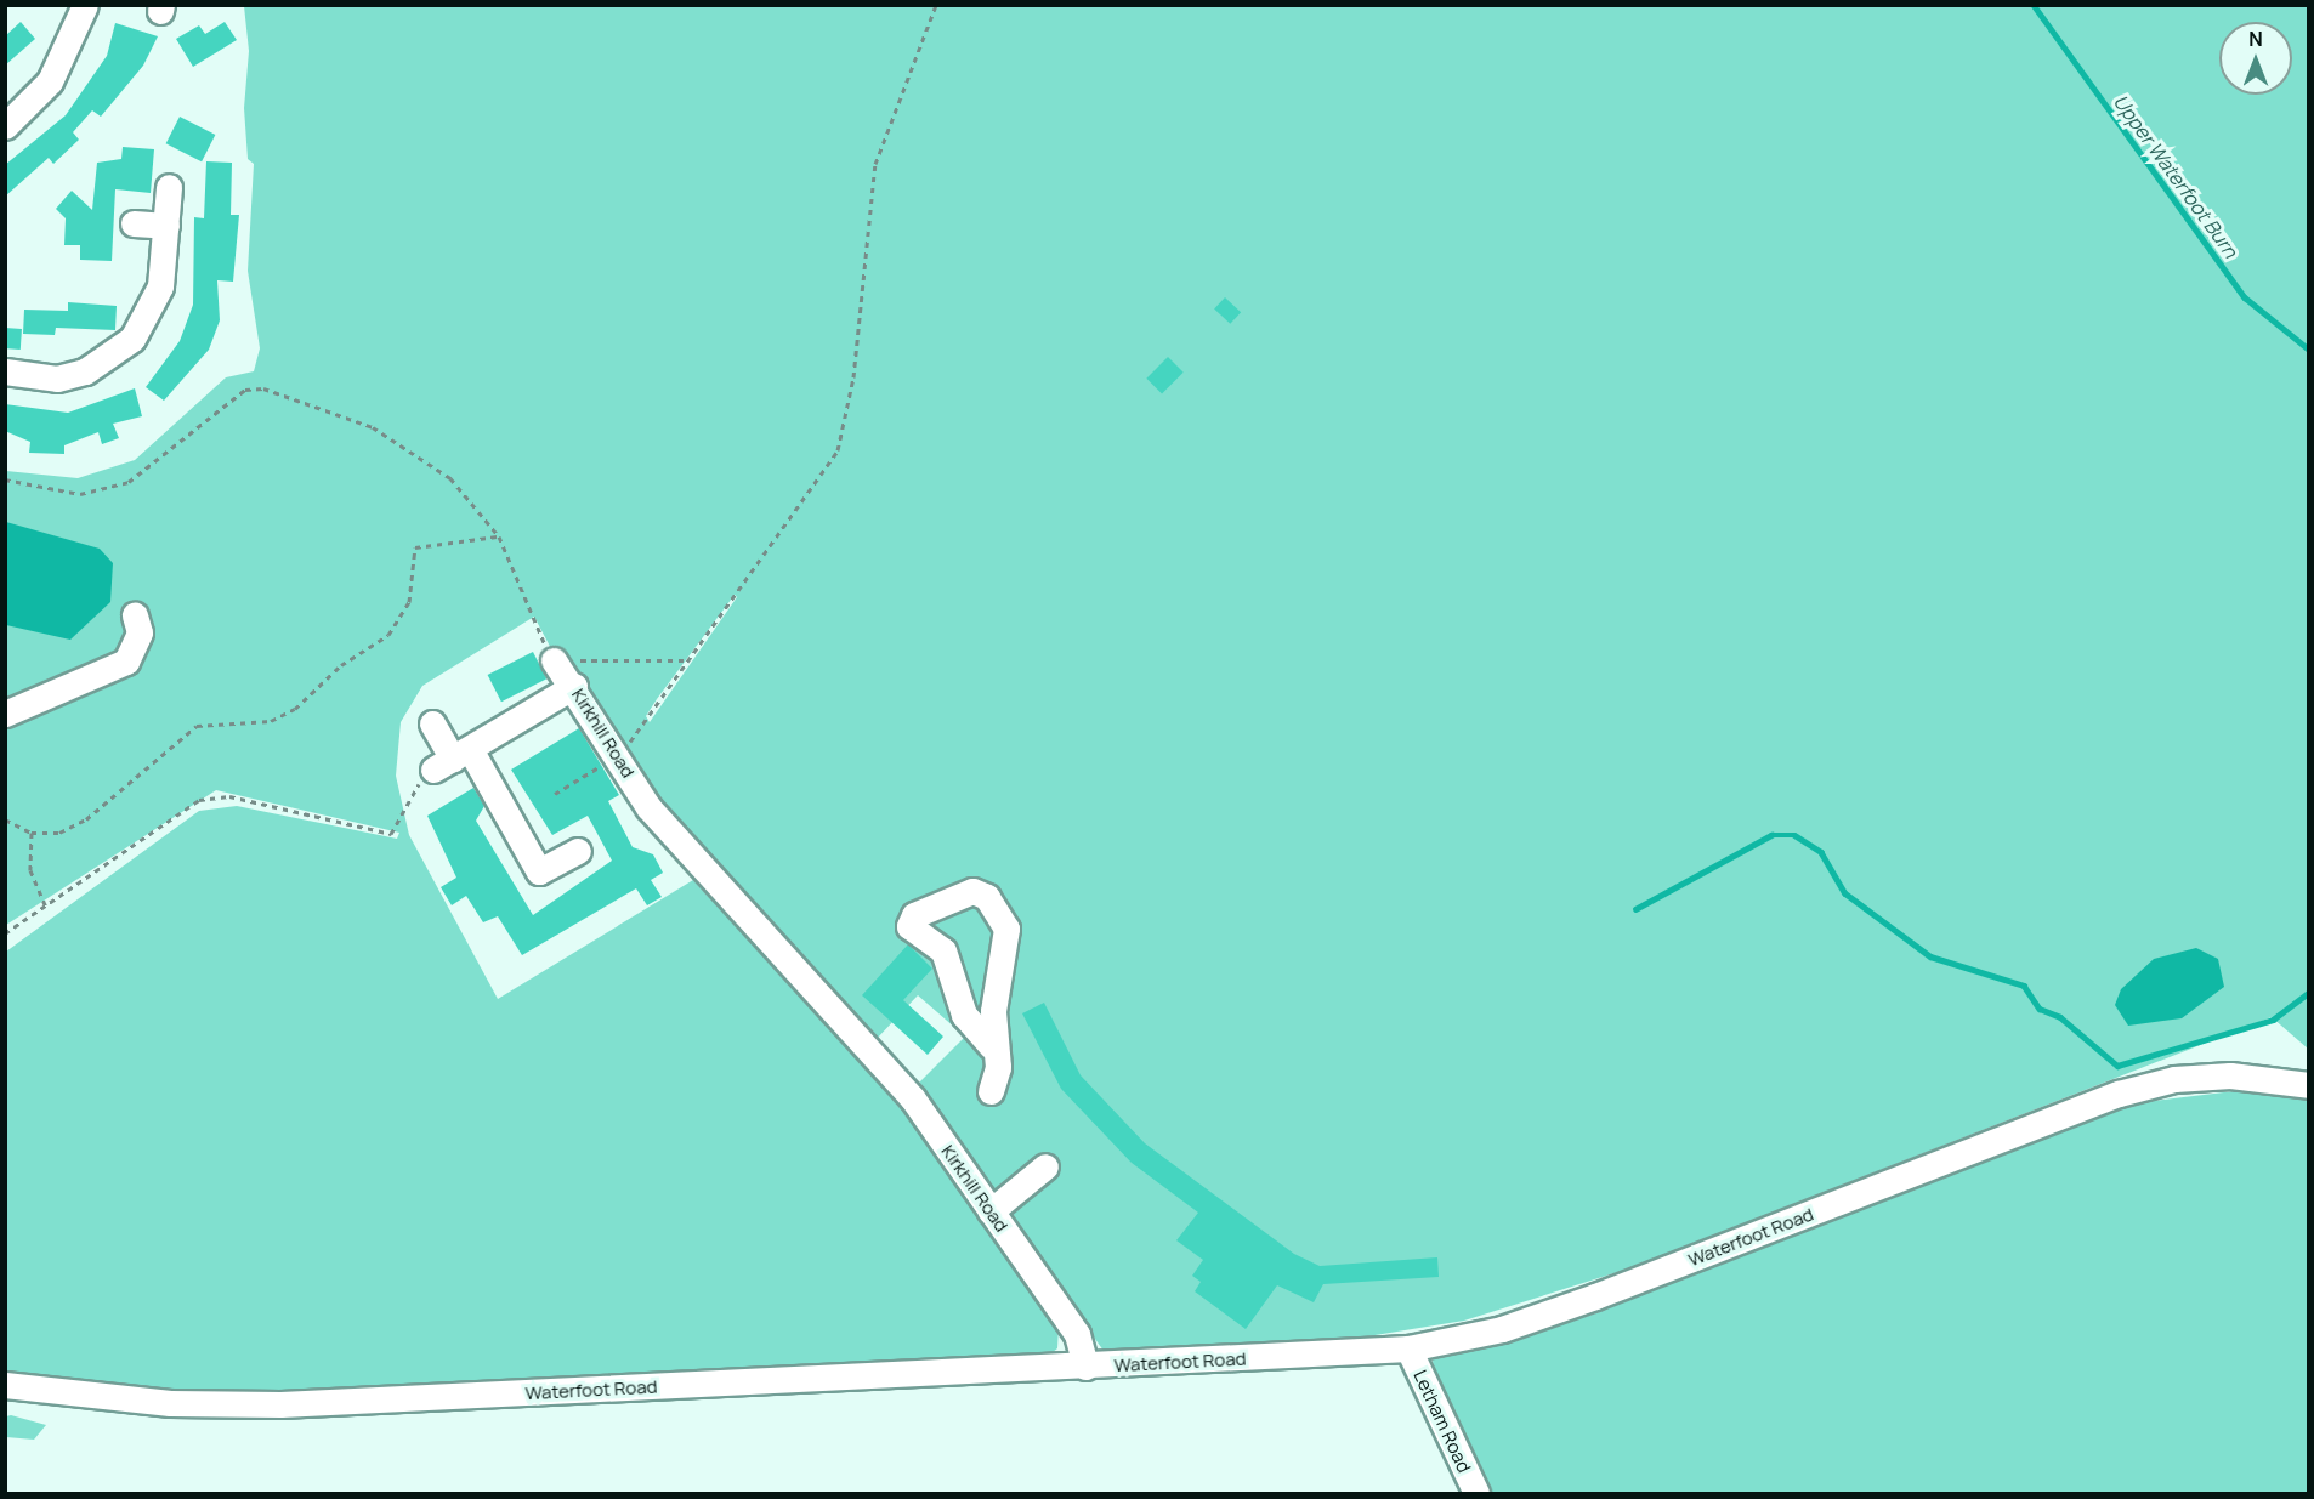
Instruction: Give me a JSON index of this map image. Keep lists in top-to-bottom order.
{
  "streets": {
    "street": ["Kirkhill Road", "Waterfoot Road", "Letham Road"]
  },
  "crossings": [
    ["Kirkhill Road", "Waterfoot Road"],
    ["Waterfoot Road", "Letham Road"]
  ],
  "water": ["Upper Waterfoot Burn"],
  "north": "top"
}
